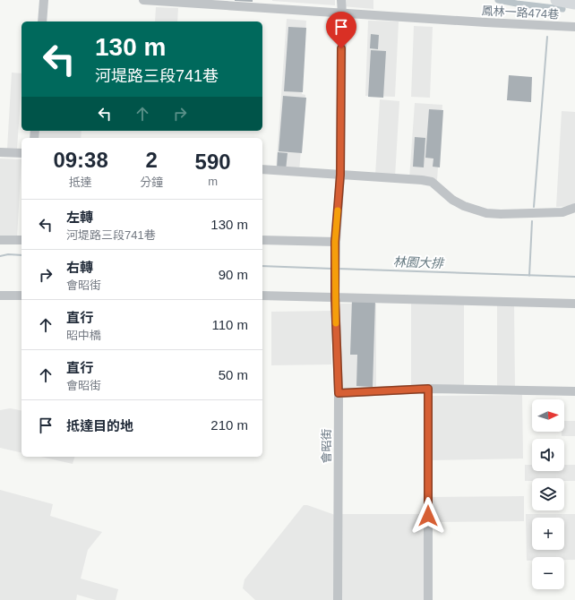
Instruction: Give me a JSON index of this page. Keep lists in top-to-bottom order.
{
  "streets": {
    "street": ["鳳林一路474巷", "會昭街"]
  },
  "water": ["林園大排"],
  "north": "right",
  "page": {
    "turn": ["130 m", "河堤路三段741巷"],
    "eta": [
      "09:38",
      "抵達",
      "2",
      "分鐘",
      "590",
      "m"
    ],
    "list": [
      {
        "name": "左轉",
        "note": "河堤路三段741巷",
        "value": "130 m"
      },
      {
        "name": "右轉",
        "note": "會昭街",
        "value": "90 m"
      },
      {
        "name": "直行",
        "note": "昭中橋",
        "value": "110 m"
      },
      {
        "name": "直行",
        "note": "會昭街",
        "value": "50 m"
      },
      {
        "name": "抵達目的地",
        "value": "210 m"
      }
    ],
    "map_buttons": ["+", "−"]
  }
}
